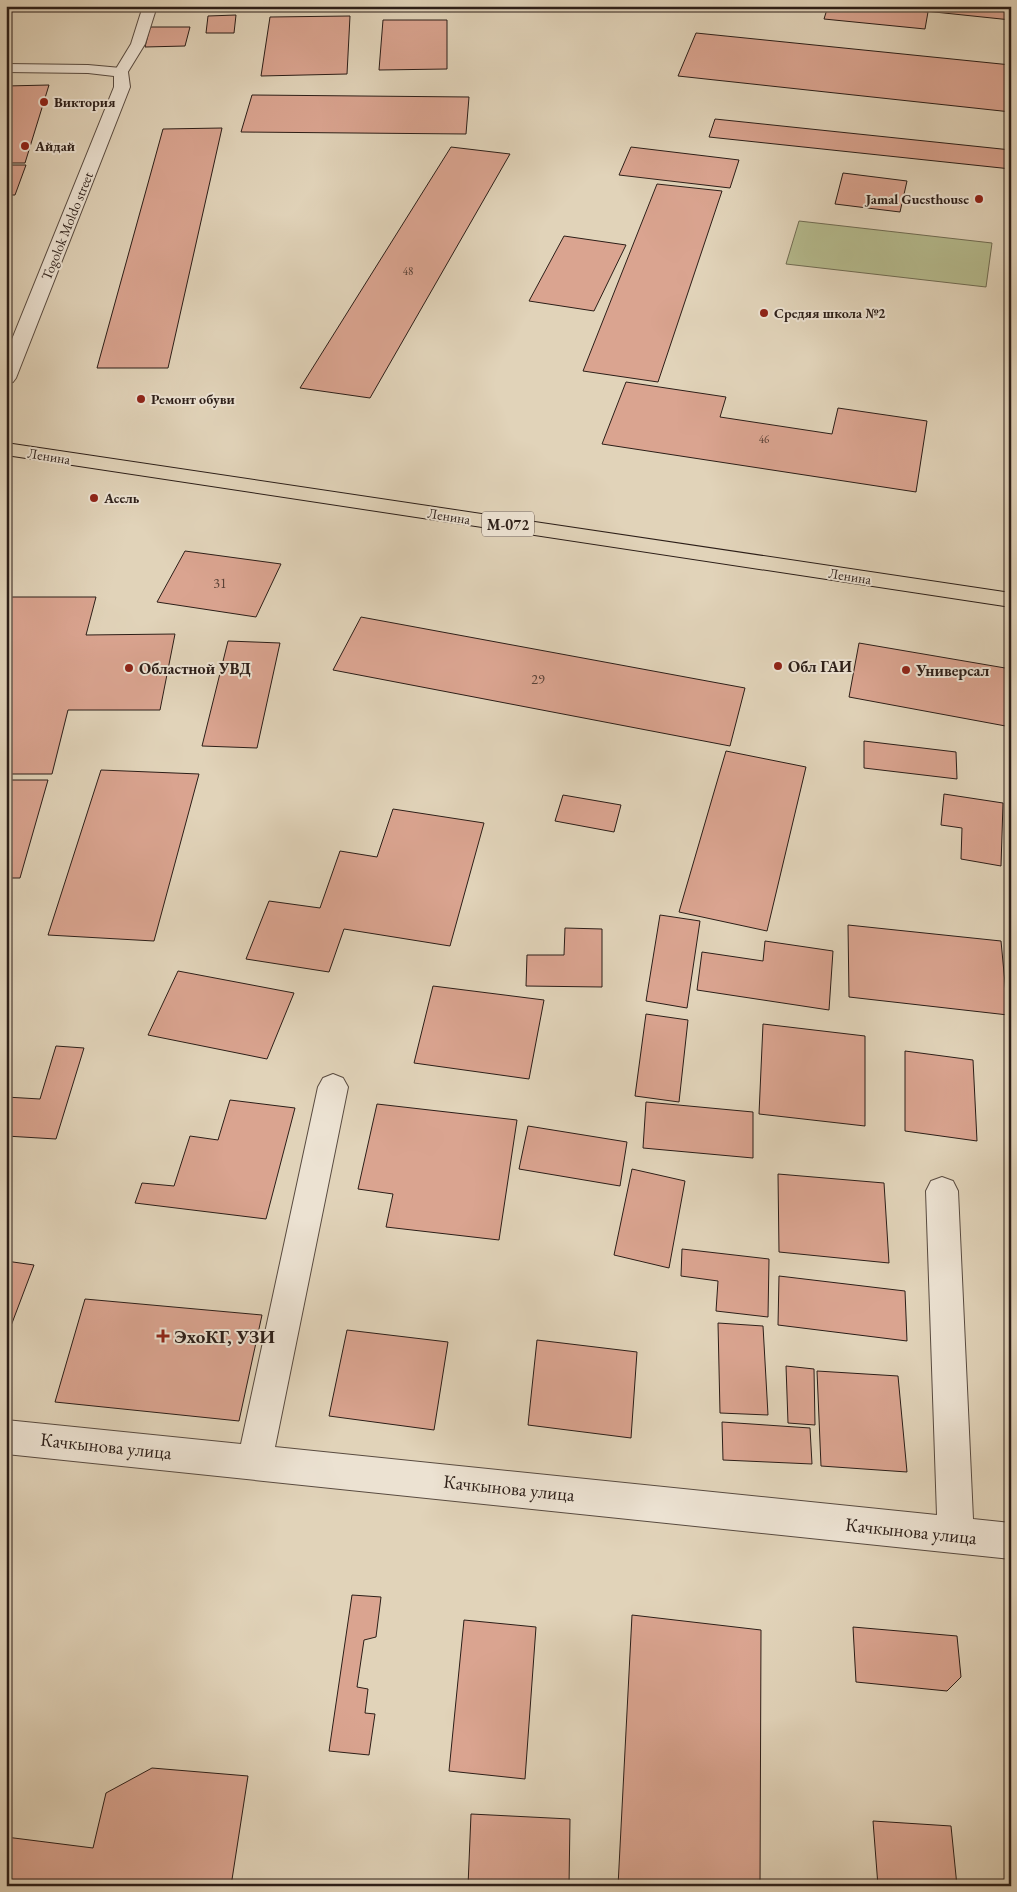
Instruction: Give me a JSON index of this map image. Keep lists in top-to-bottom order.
{
  "streets": {
    "main road": ["Ленина", "М-072"],
    "street": ["Togolok Moldo street", "Качкынова улица"]
  },
  "places": {
    "other": [
      "Виктория",
      "Айдай",
      "Jamal Guesthouse",
      "Средяя школа №2",
      "Ремонт обуви",
      "Асель",
      "Обл ГАИ",
      "Областной УВД",
      "Универсал"
    ],
    "health": ["ЭхоКГ, УЗИ"]
  },
  "house_numbers": [
    "48",
    "46",
    "31",
    "29"
  ]
}
